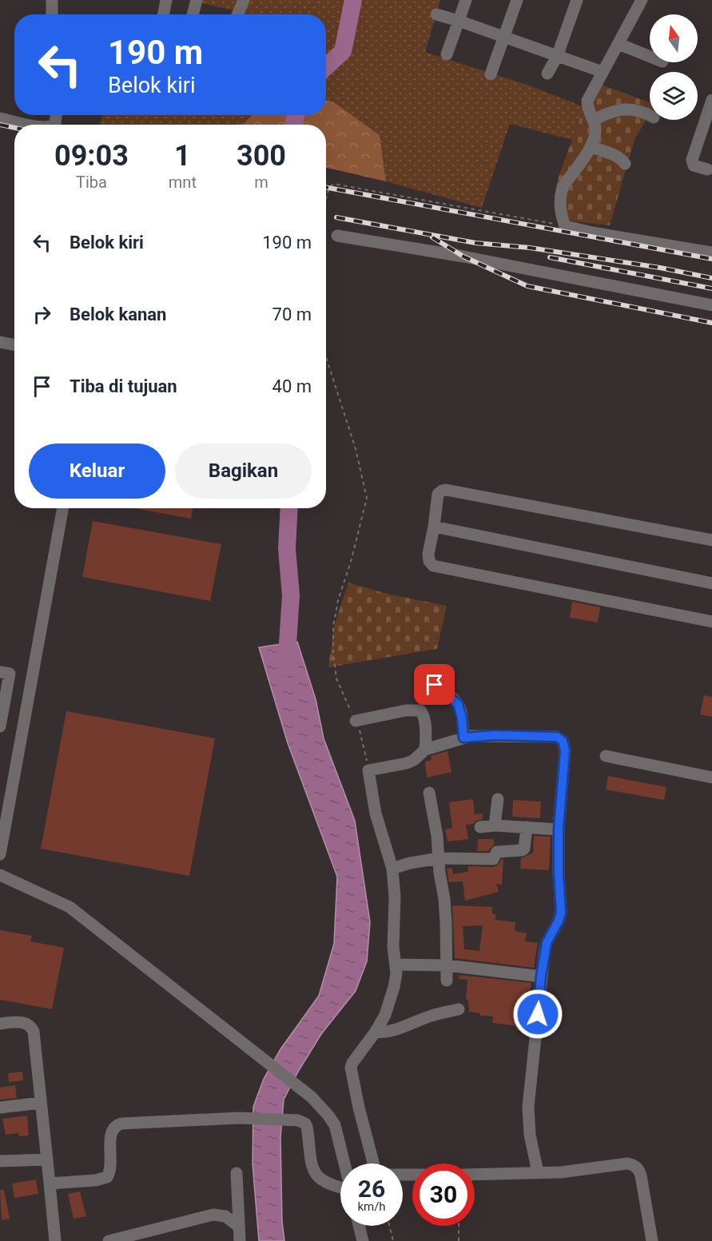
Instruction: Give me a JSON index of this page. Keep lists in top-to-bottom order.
{
  "north": "top",
  "page": {
    "turn": ["190 m", "Belok kiri"],
    "eta": [
      "09:03",
      "Tiba",
      "1",
      "mnt",
      "300",
      "m"
    ],
    "list": [
      {
        "name": "Belok kiri",
        "value": "190 m"
      },
      {
        "name": "Belok kanan",
        "value": "70 m"
      },
      {
        "name": "Tiba di tujuan",
        "value": "40 m"
      }
    ],
    "buttons": ["Keluar", "Bagikan"],
    "speed": "26 km/h",
    "limit": "30"
  }
}
